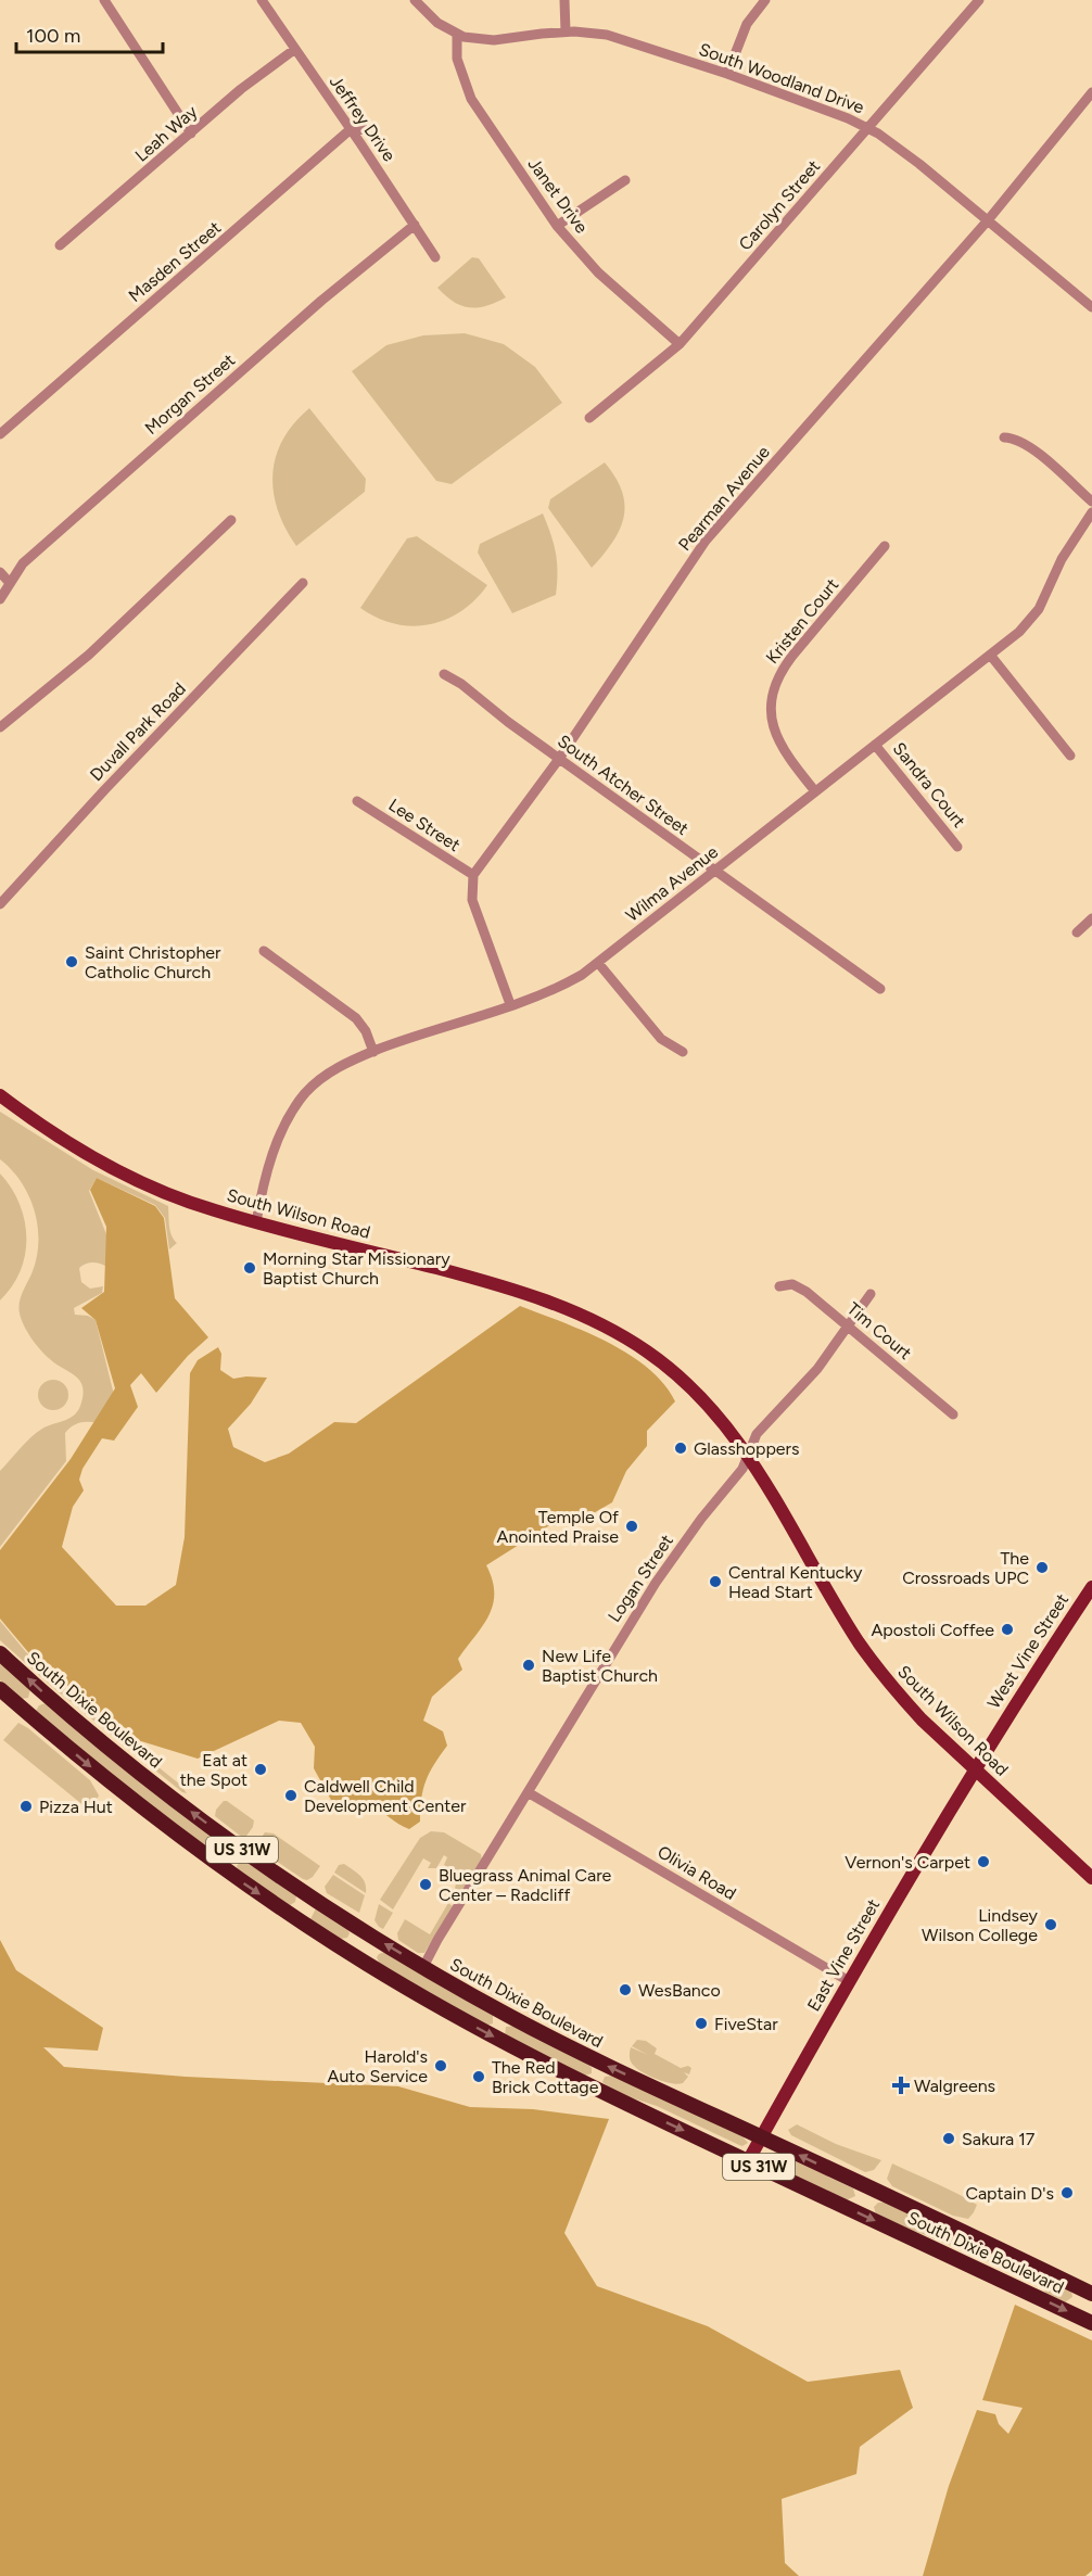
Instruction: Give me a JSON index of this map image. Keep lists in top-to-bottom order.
{
  "streets": {
    "highway": ["South Dixie Boulevard", "US 31W"],
    "main road": ["South Wilson Road", "West Vine Street", "East Vine Street"],
    "street": [
      "South Woodland Drive",
      "Jeffrey Drive",
      "Leah Way",
      "Janet Drive",
      "Carolyn Street",
      "Masden Street",
      "Morgan Street",
      "Pearman Avenue",
      "Kristen Court",
      "Duvall Park Road",
      "South Atcher Street",
      "Sandra Court",
      "Lee Street",
      "Wilma Avenue",
      "Tim Court",
      "Logan Street",
      "Olivia Road"
    ]
  },
  "crossings": [
    ["South Woodland Drive", "Janet Drive"],
    ["South Woodland Drive", "Carolyn Street"],
    ["South Woodland Drive", "Pearman Avenue"],
    ["Jeffrey Drive", "Leah Way"],
    ["Jeffrey Drive", "Masden Street"],
    ["Jeffrey Drive", "Morgan Street"],
    ["Janet Drive", "Carolyn Street"],
    ["Pearman Avenue", "South Atcher Street"],
    ["Pearman Avenue", "Lee Street"],
    ["Kristen Court", "Wilma Avenue"],
    ["South Atcher Street", "Wilma Avenue"],
    ["Sandra Court", "Wilma Avenue"],
    ["Wilma Avenue", "South Wilson Road"],
    ["South Wilson Road", "Logan Street"],
    ["South Wilson Road", "West Vine Street"],
    ["South Wilson Road", "East Vine Street"],
    ["Tim Court", "Logan Street"],
    ["Logan Street", "South Dixie Boulevard"],
    ["Logan Street", "Olivia Road"],
    ["West Vine Street", "East Vine Street"],
    ["South Dixie Boulevard", "East Vine Street"],
    ["Olivia Road", "East Vine Street"]
  ],
  "places": {
    "other": [
      "Saint Christopher Catholic Church",
      "Morning Star Missionary Baptist Church",
      "Glasshoppers",
      "Temple Of Anointed Praise",
      "The Crossroads UPC",
      "Central Kentucky Head Start",
      "Apostoli Coffee",
      "New Life Baptist Church",
      "Eat at the Spot",
      "Caldwell Child Development Center",
      "Pizza Hut",
      "Vernon's Carpet",
      "Bluegrass Animal Care Center – Radcliff",
      "Lindsey Wilson College",
      "WesBanco",
      "FiveStar",
      "Harold's Auto Service",
      "The Red Brick Cottage",
      "Sakura 17",
      "Captain D's"
    ],
    "health": ["Walgreens"]
  },
  "scale_bar": "100 m"
}
